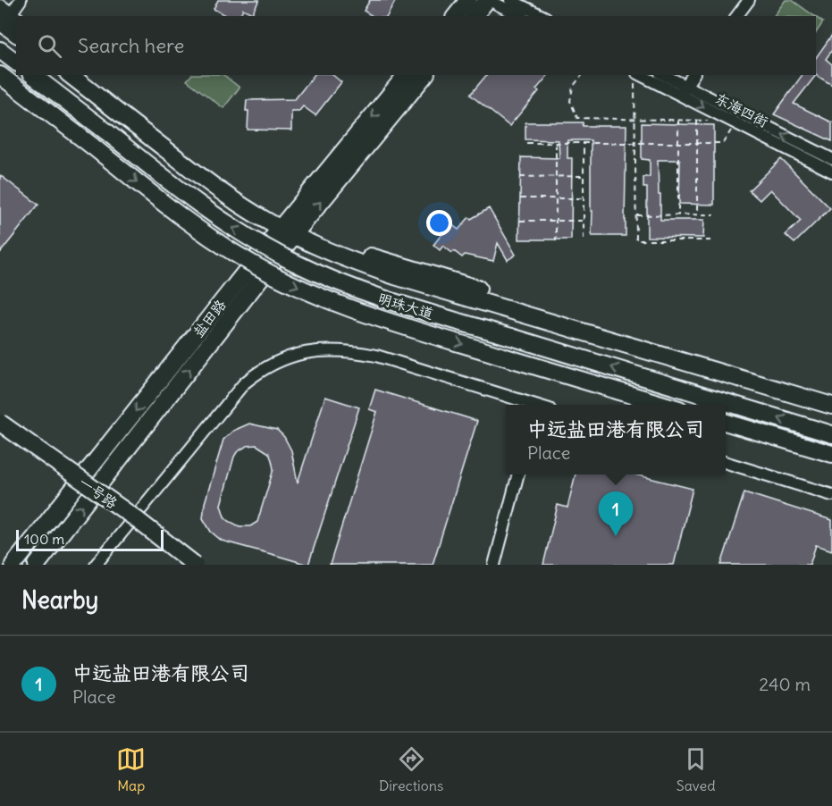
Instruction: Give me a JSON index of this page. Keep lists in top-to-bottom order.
{
  "streets": {
    "street": [
      "东海四街",
      "明珠大道",
      "盐田路",
      "一号路"
    ]
  },
  "crossings": [
    ["明珠大道", "盐田路"]
  ],
  "scale_bar": "100 m",
  "page": {
    "search": "Search here",
    "popup": ["中远盐田港有限公司", "Place"],
    "pins": "1",
    "scale": "100 m",
    "heading": "Nearby",
    "list": [
      {
        "mark": "1",
        "name": "中远盐田港有限公司",
        "note": "Place",
        "value": "240 m"
      }
    ],
    "nav": ["Map", "Directions", "Saved"]
  }
}
